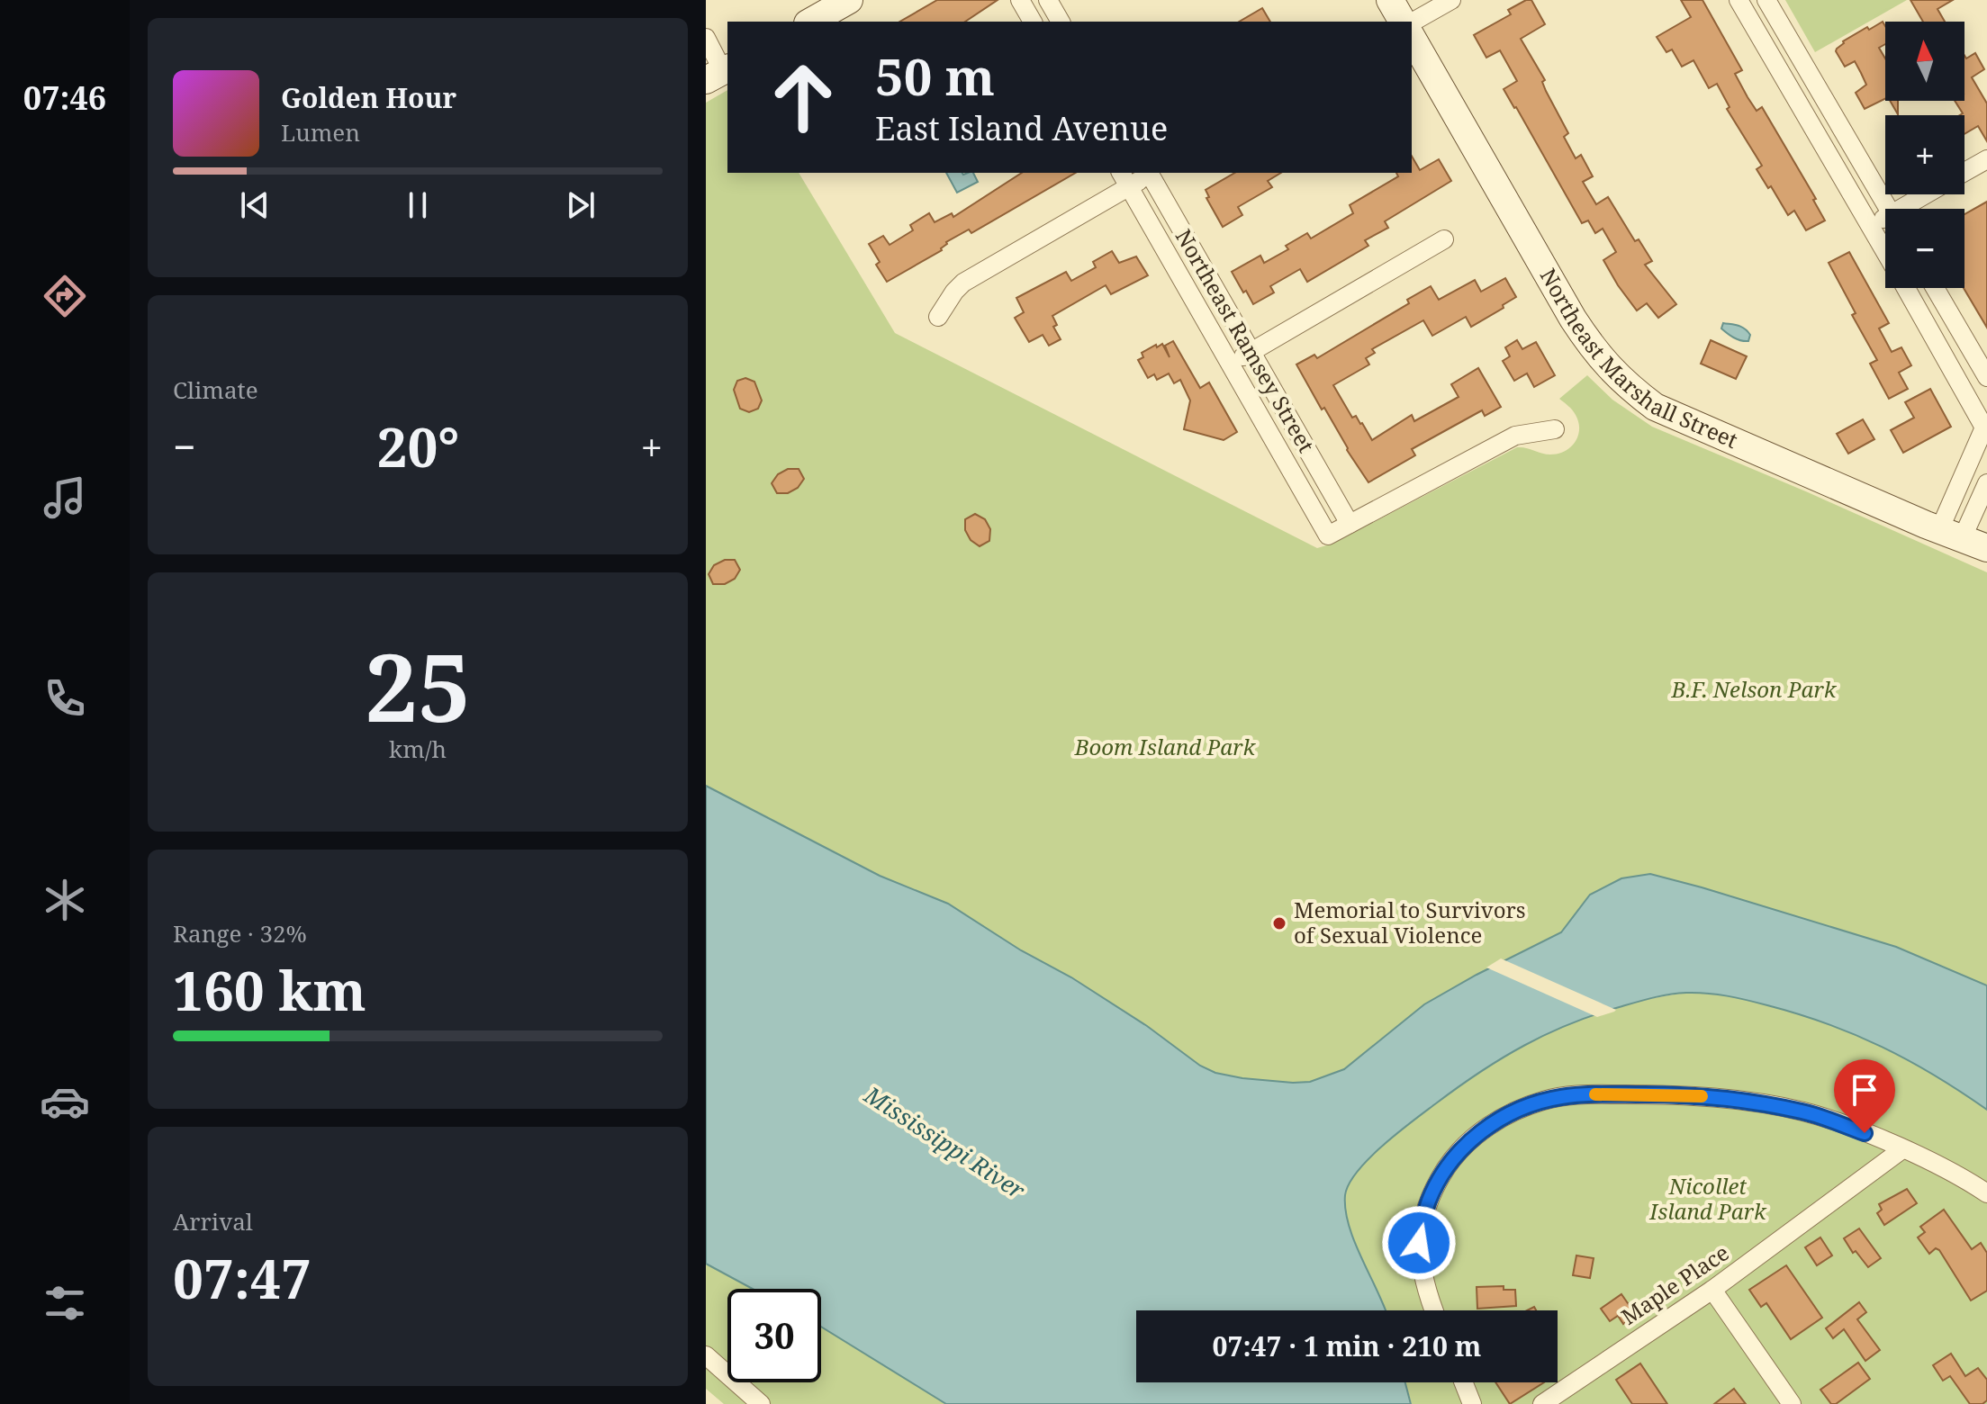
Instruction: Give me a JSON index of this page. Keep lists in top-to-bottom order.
{
  "streets": {
    "street": ["Northeast Ramsey Street", "Northeast Marshall Street", "Maple Place"]
  },
  "water": ["Mississippi River"],
  "parks": ["B.F. Nelson Park", "Boom Island Park", "Nicollet Island Park"],
  "places": ["Memorial to Survivors of Sexual Violence"],
  "north": "top",
  "page": {
    "tabs": "07:46",
    "map_buttons": ["+", "−"],
    "turn": ["50 m", "East Island Avenue"],
    "song": ["Golden Hour", "Lumen"],
    "tile": [
      "Climate",
      ["25", "km/h"],
      ["Range · 32%", "160 km"],
      ["Arrival", "07:47"]
    ],
    "heat": ["−", "20°", "+"],
    "limit": "30",
    "trip": "07:47 · 1 min · 210 m"
  }
}
